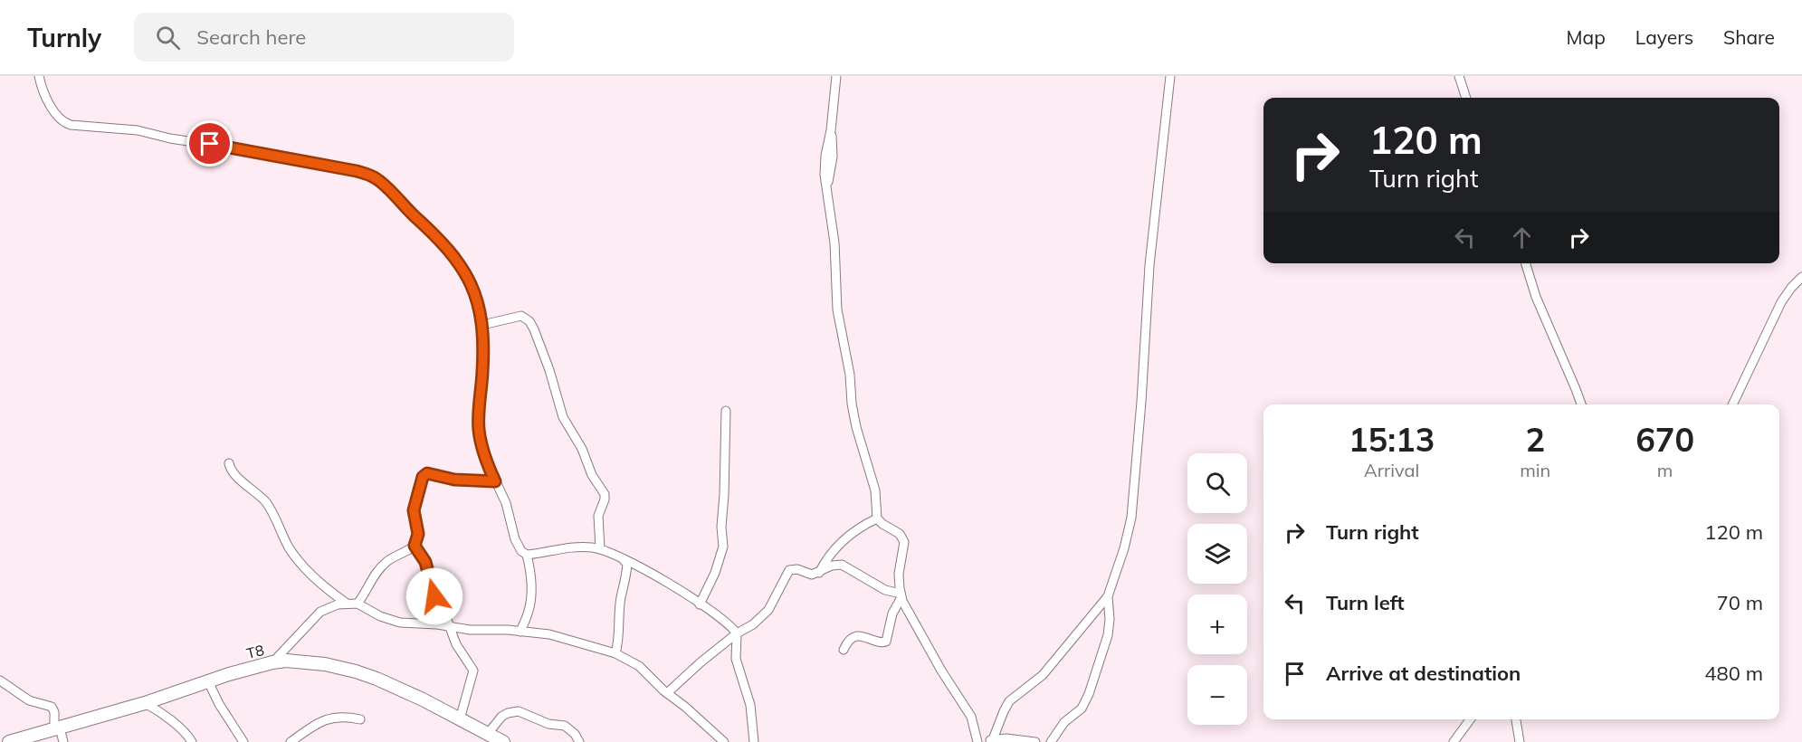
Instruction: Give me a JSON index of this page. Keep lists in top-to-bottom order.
{
  "streets": {
    "street": ["T8"]
  },
  "page": {
    "header": "Turnly",
    "search": "Search here",
    "nav": ["Map", "Layers", "Share"],
    "turn": ["120 m", "Turn right"],
    "eta": [
      "15:13",
      "Arrival",
      "2",
      "min",
      "670",
      "m"
    ],
    "map_buttons": ["+", "−"],
    "list": [
      {
        "name": "Turn right",
        "value": "120 m"
      },
      {
        "name": "Turn left",
        "value": "70 m"
      },
      {
        "name": "Arrive at destination",
        "value": "480 m"
      }
    ]
  }
}
